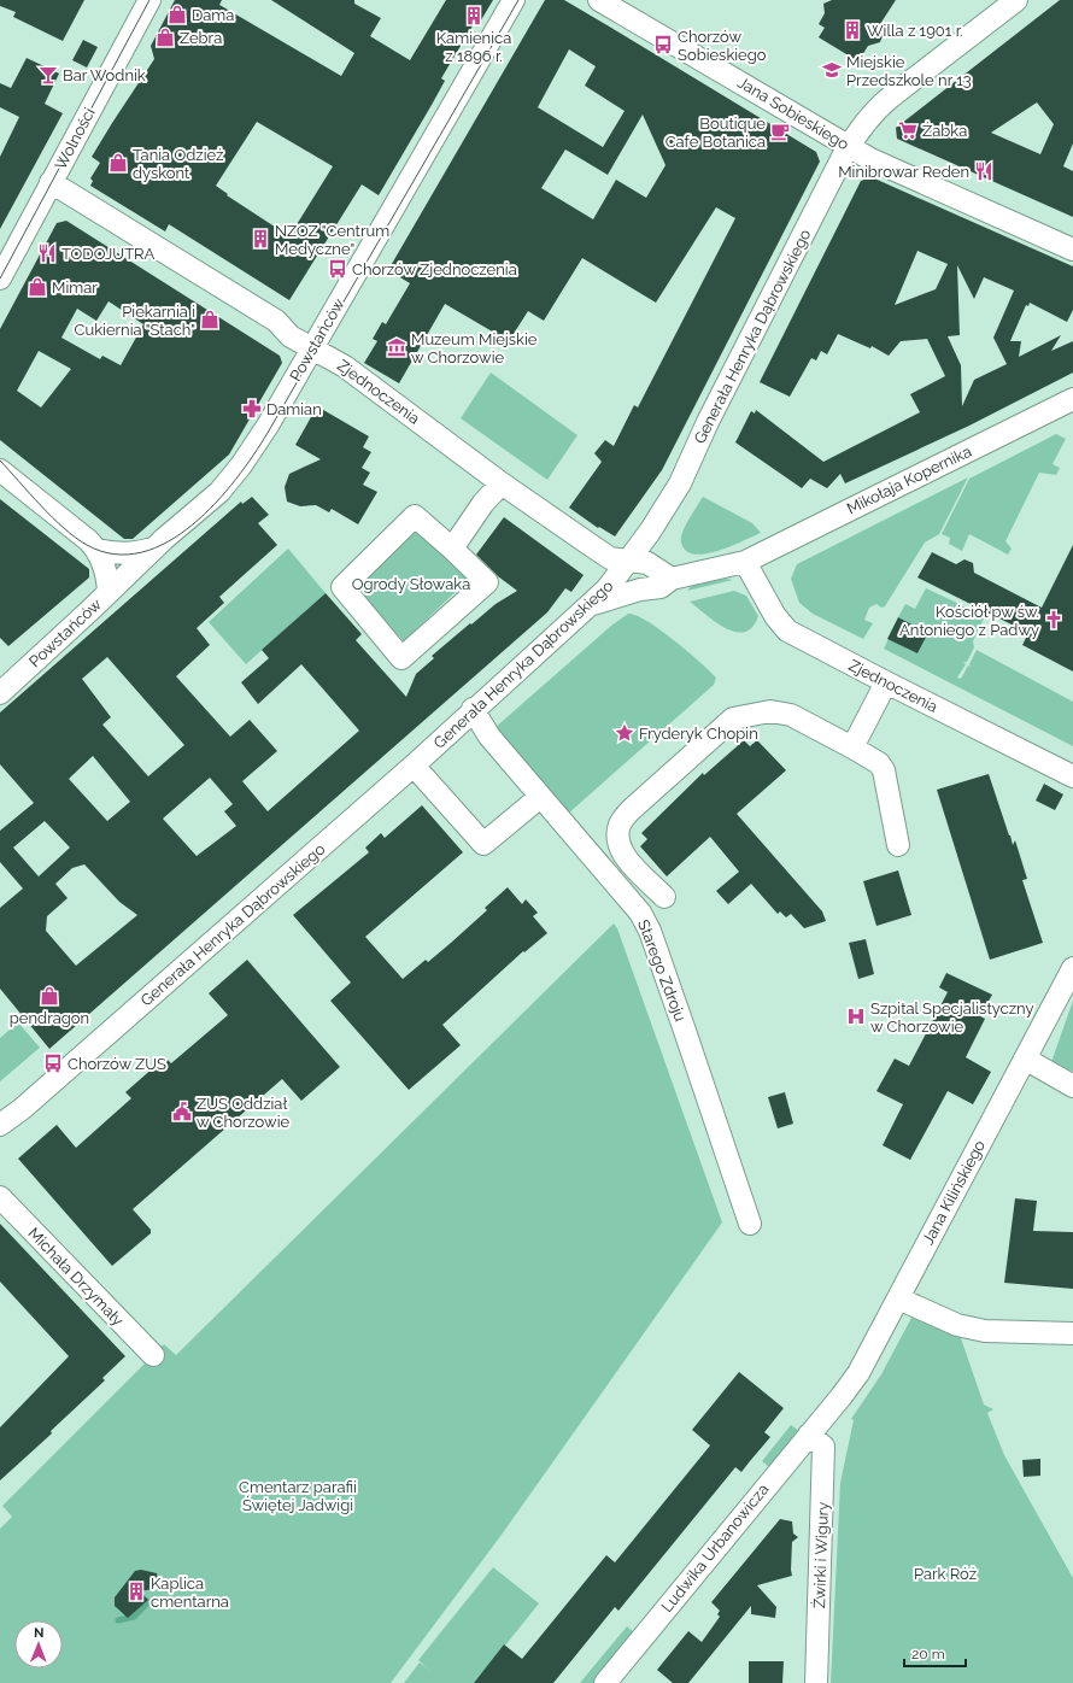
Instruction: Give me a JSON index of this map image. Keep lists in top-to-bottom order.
{
  "streets": {
    "street": [
      "Jana Sobieskiego",
      "Wolności",
      "Generała Henryka Dąbrowskiego",
      "Powstańców",
      "Zjednoczenia",
      "Mikołaja Kopernika",
      "Starego Zdroju",
      "Jana Kilińskiego",
      "Michała Drzymały",
      "Ludwika Urbanowicza",
      "Żwirki i Wigury"
    ]
  },
  "crossings": [
    ["Jana Sobieskiego", "Generała Henryka Dąbrowskiego"],
    ["Wolności", "Zjednoczenia"],
    ["Generała Henryka Dąbrowskiego", "Zjednoczenia"],
    ["Generała Henryka Dąbrowskiego", "Mikołaja Kopernika"],
    ["Generała Henryka Dąbrowskiego", "Starego Zdroju"],
    ["Powstańców", "Zjednoczenia"],
    ["Zjednoczenia", "Mikołaja Kopernika"],
    ["Jana Kilińskiego", "Ludwika Urbanowicza"],
    ["Ludwika Urbanowicza", "Żwirki i Wigury"]
  ],
  "parks": ["Ogrody Słowaka", "Cmentarz parafii Świętej Jadwigi", "Park Róż"],
  "places": {
    "shop": [
      "Dama",
      "Zebra",
      "Tania Odzież dyskont",
      "Mimar",
      "Piekarnia i Cukiernia \"Stach\"",
      "pendragon"
    ],
    "building": [
      "Kamienica z 1896 r.",
      "Willa z 1901 r.",
      "NZOZ \"Centrum Medyczne\"",
      "Kaplica cmentarna"
    ],
    "bus stop": ["Chorzów Sobieskiego", "Chorzów Zjednoczenia", "Chorzów ZUS"],
    "school or university": ["Miejskie Przedszkole nr 13"],
    "bar": ["Bar Wodnik"],
    "supermarket": ["Żabka"],
    "cafe": ["Boutique Cafe Botanica"],
    "restaurant": ["Minibrowar Reden", "TODOJUTRA"],
    "museum": ["Muzeum Miejskie w Chorzowie"],
    "pharmacy": ["Damian"],
    "church": ["Kościół pw św. Antoniego z Padwy"],
    "place": ["Fryderyk Chopin"],
    "hospital": ["Szpital Specjalistyczny w Chorzowie"],
    "public building": ["ZUS Oddział w Chorzowie"]
  },
  "scale_bar": "20 m",
  "north": "top"
}
